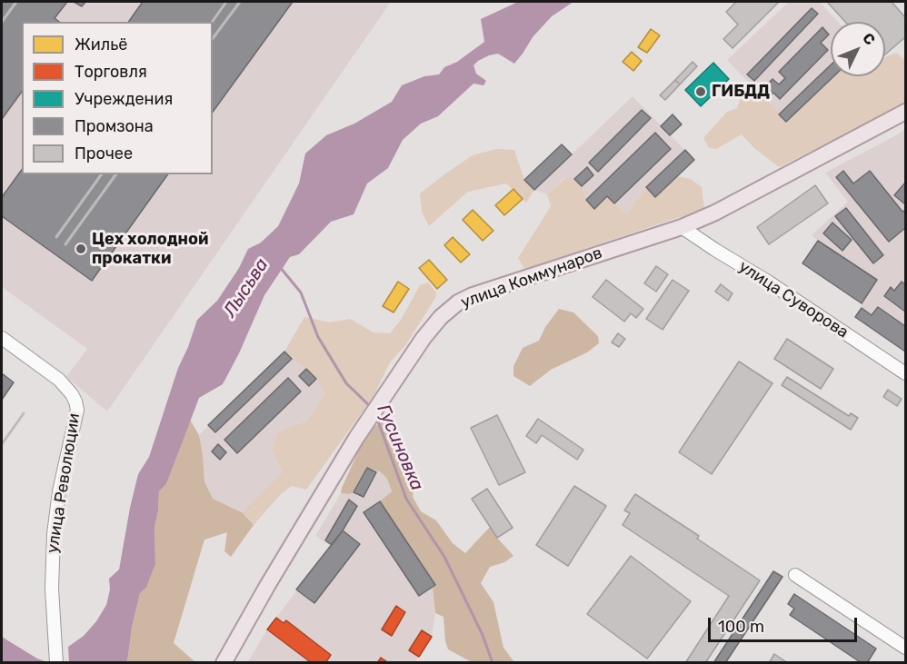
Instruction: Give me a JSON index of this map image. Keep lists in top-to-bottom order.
{
  "streets": {
    "main road": ["улица Коммунаров"],
    "street": ["улица Суворова", "улица Революции"]
  },
  "crossings": [
    ["улица Коммунаров", "улица Суворова"]
  ],
  "water": ["Лысьва", "Гусиновка"],
  "places": ["ГИБДД", "Цех холодной прокатки"],
  "legend": [
    "Жильё",
    "Торговля",
    "Учреждения",
    "Промзона",
    "Прочее"
  ],
  "scale_bar": "100 m",
  "north": "top right"
}
